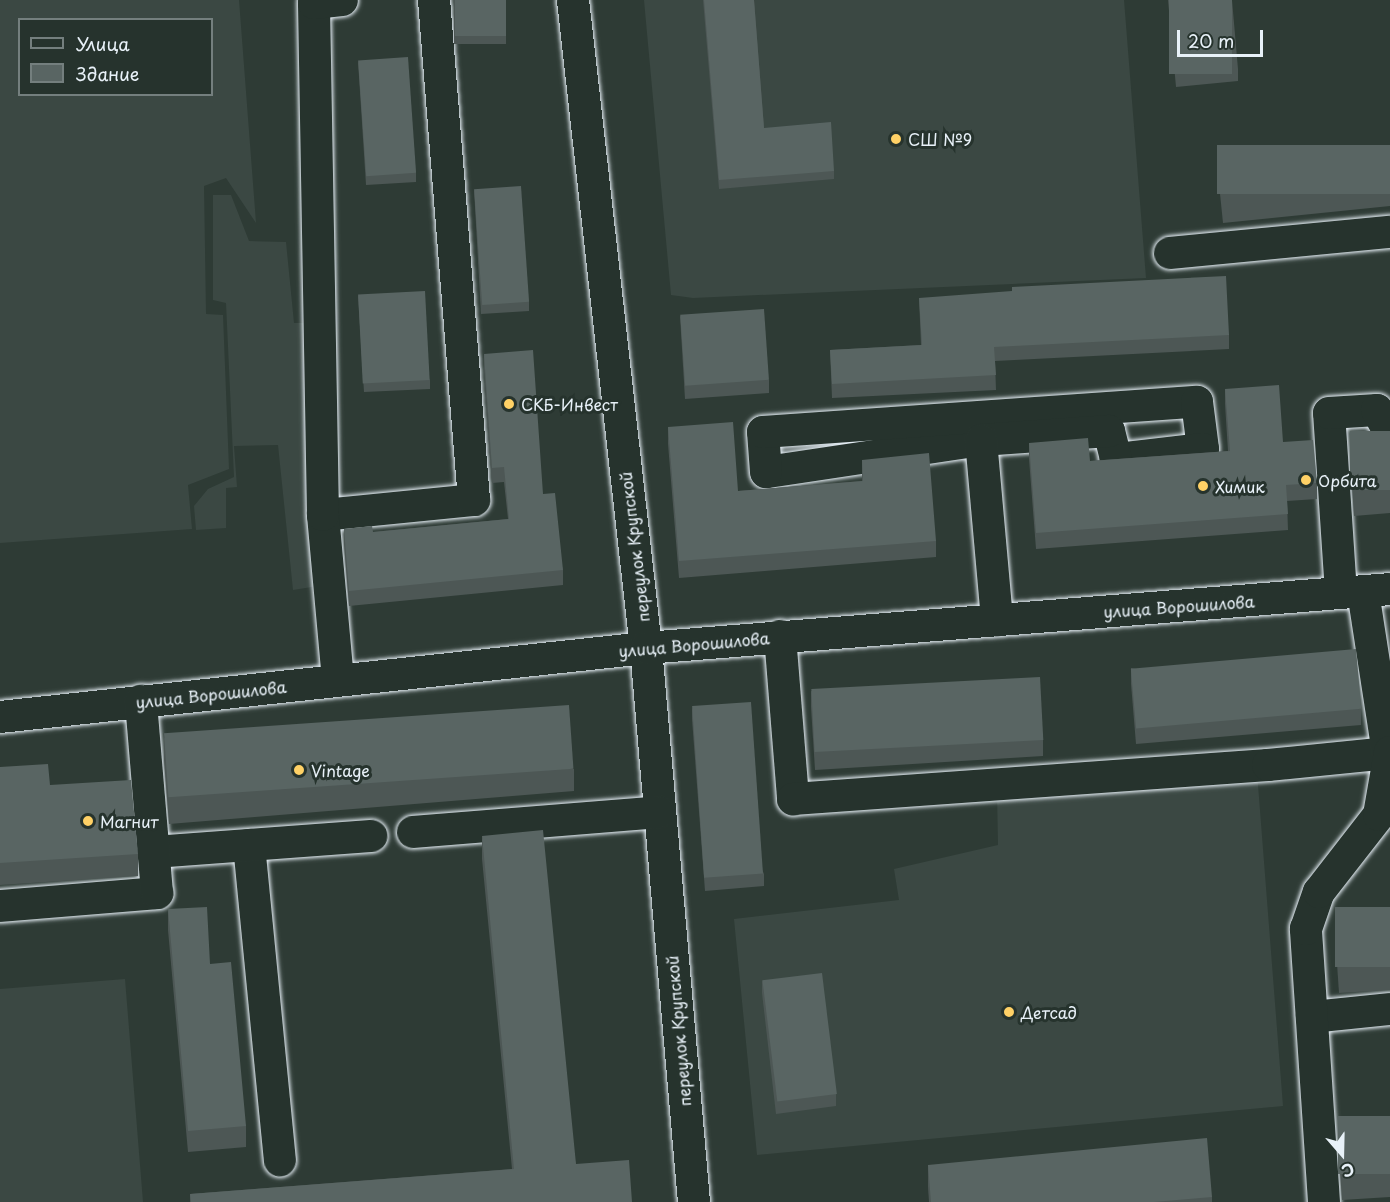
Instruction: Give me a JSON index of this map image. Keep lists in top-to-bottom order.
{
  "streets": {
    "street": ["переулок Крупской", "улица Ворошилова"]
  },
  "crossings": [
    ["переулок Крупской", "улица Ворошилова"]
  ],
  "places": [
    "СШ №9",
    "СКБ-Инвест",
    "Орбита",
    "Химик",
    "Vintage",
    "Магнит",
    "Детсад"
  ],
  "legend": ["Улица", "Здание"],
  "scale_bar": "20 m",
  "north": "bottom"
}
